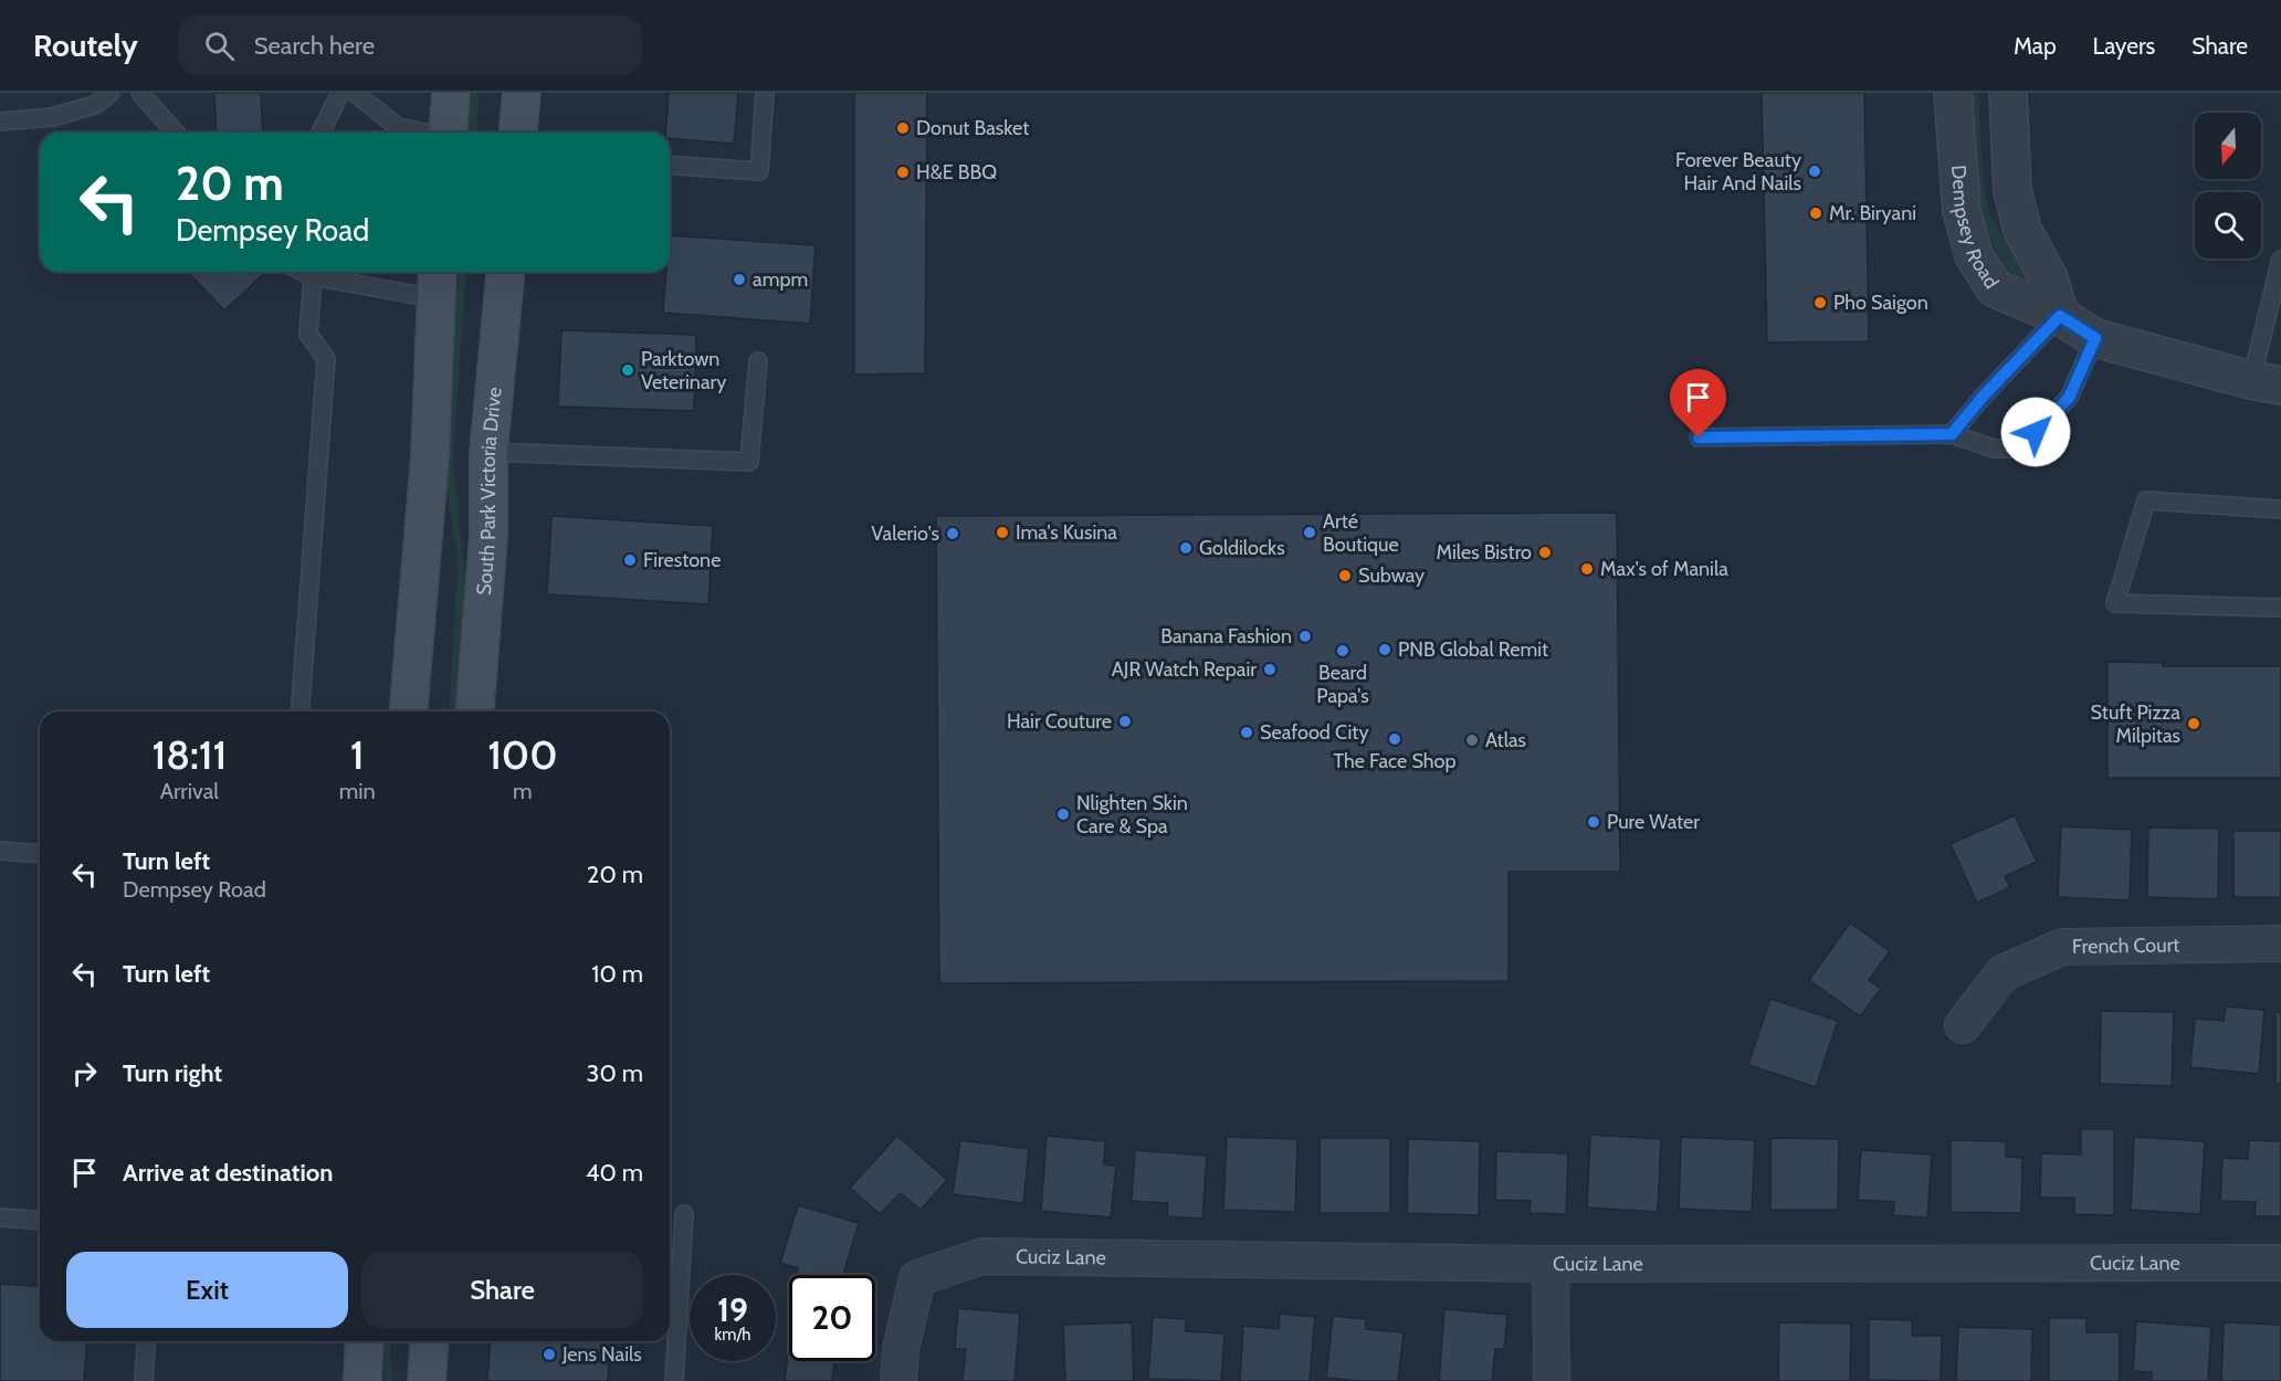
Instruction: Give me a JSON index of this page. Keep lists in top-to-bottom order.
{
  "streets": {
    "main road": ["South Park Victoria Drive"],
    "street": ["Dempsey Road", "French Court", "Cuciz Lane"]
  },
  "places": [
    "Donut Basket",
    "Forever Beauty Hair And Nails",
    "H&E BBQ",
    "Mr. Biryani",
    "ampm",
    "Pho Saigon",
    "Parktown Veterinary",
    "Ima's Kusina",
    "Arté Boutique",
    "Valerio's",
    "Goldilocks",
    "Miles Bistro",
    "Firestone",
    "Max's of Manila",
    "Subway",
    "Banana Fashion",
    "PNB Global Remit",
    "Beard Papa's",
    "AJR Watch Repair",
    "Hair Couture",
    "Stuft Pizza Milpitas",
    "Seafood City",
    "The Face Shop",
    "Atlas",
    "Nlighten Skin Care & Spa",
    "Pure Water",
    "Jens Nails"
  ],
  "north": "bottom",
  "page": {
    "header": "Routely",
    "search": "Search here",
    "nav": ["Map", "Layers", "Share"],
    "turn": ["20 m", "Dempsey Road"],
    "eta": [
      "18:11",
      "Arrival",
      "1",
      "min",
      "100",
      "m"
    ],
    "list": [
      {
        "name": "Turn left",
        "note": "Dempsey Road",
        "value": "20 m"
      },
      {
        "name": "Turn left",
        "value": "10 m"
      },
      {
        "name": "Turn right",
        "value": "30 m"
      },
      {
        "name": "Arrive at destination",
        "value": "40 m"
      }
    ],
    "buttons": ["Exit", "Share"],
    "speed": "19 km/h",
    "limit": "20"
  }
}
